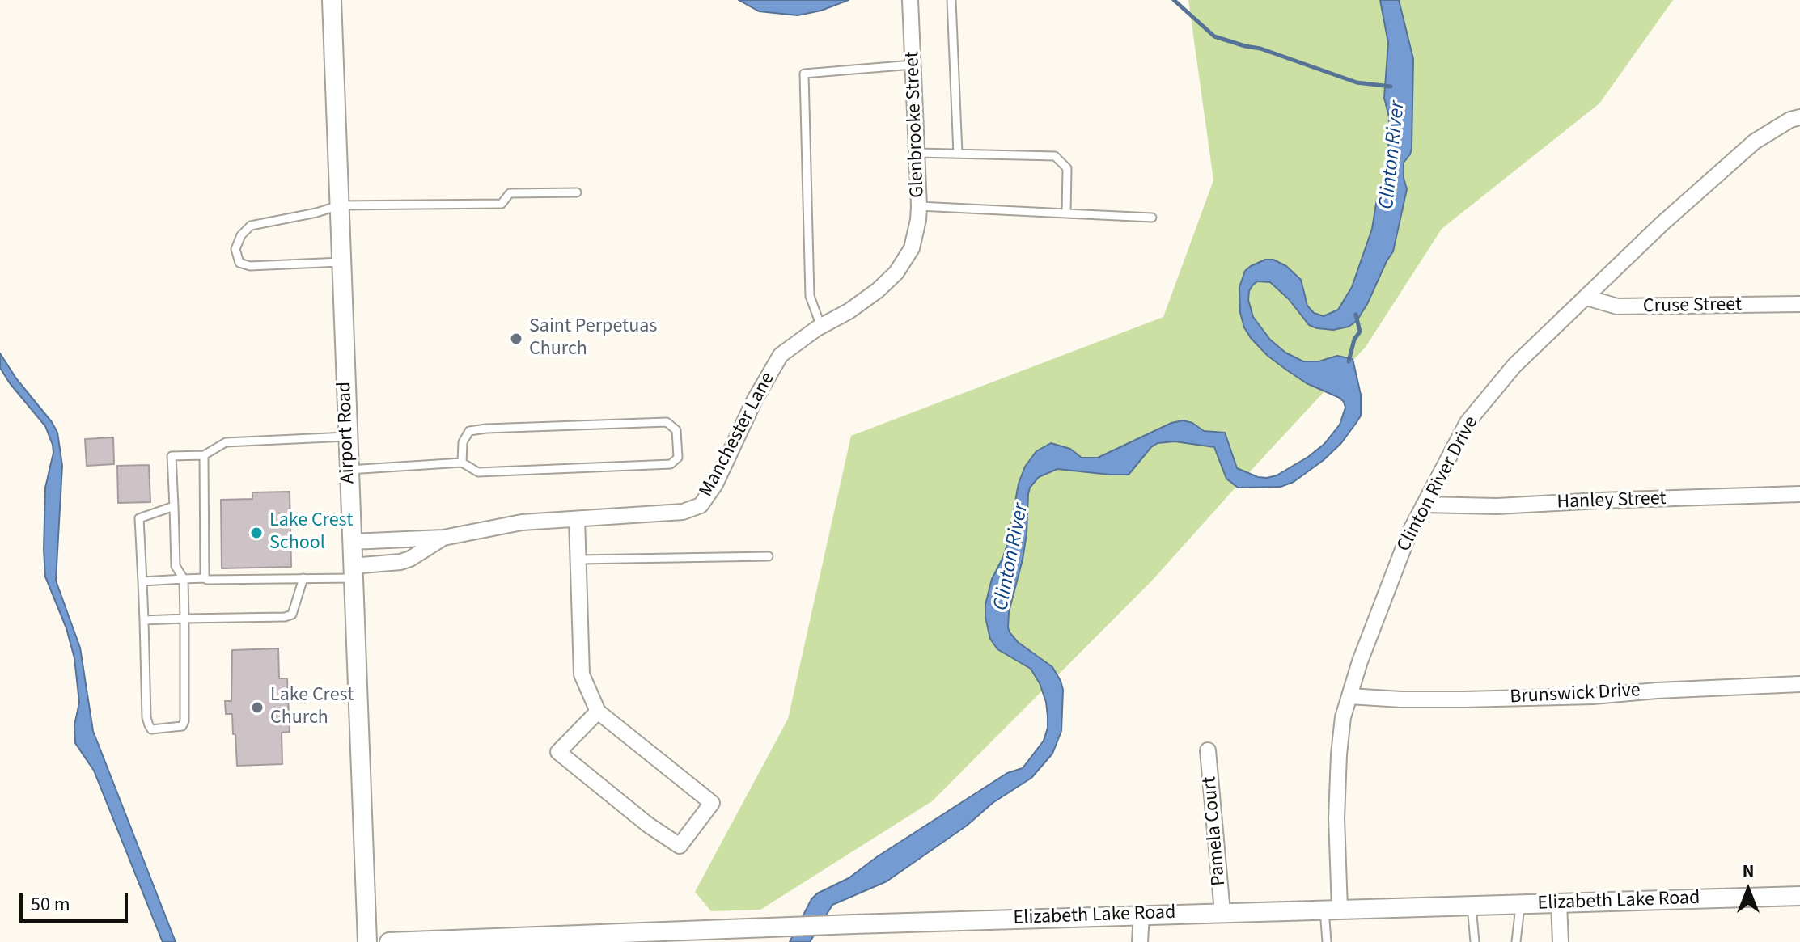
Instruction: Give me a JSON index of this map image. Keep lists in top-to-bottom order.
{
  "streets": {
    "street": [
      "Glenbrooke Street",
      "Cruse Street",
      "Airport Road",
      "Manchester Lane",
      "Clinton River Drive",
      "Hanley Street",
      "Brunswick Drive",
      "Pamela Court",
      "Elizabeth Lake Road"
    ]
  },
  "crossings": [
    ["Glenbrooke Street", "Manchester Lane"],
    ["Cruse Street", "Clinton River Drive"],
    ["Airport Road", "Manchester Lane"],
    ["Clinton River Drive", "Hanley Street"],
    ["Clinton River Drive", "Brunswick Drive"],
    ["Clinton River Drive", "Elizabeth Lake Road"],
    ["Pamela Court", "Elizabeth Lake Road"]
  ],
  "water": ["Clinton River"],
  "places": ["Saint Perpetuas Church", "Lake Crest School", "Lake Crest Church"],
  "scale_bar": "50 m",
  "north": "top"
}
